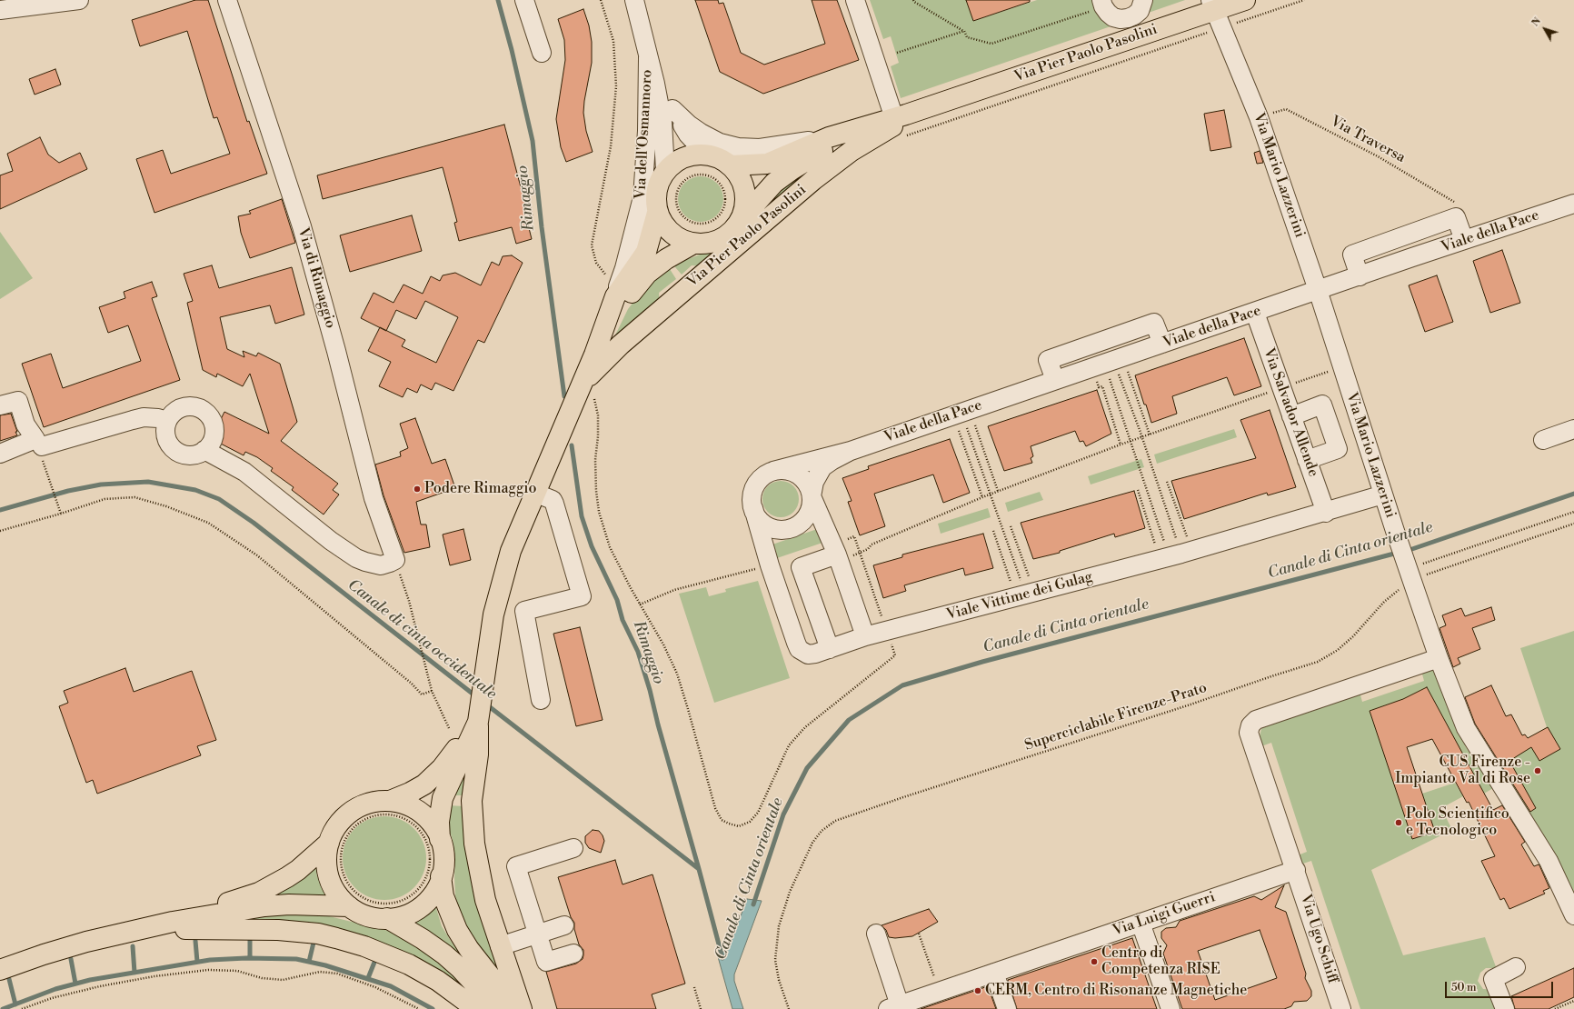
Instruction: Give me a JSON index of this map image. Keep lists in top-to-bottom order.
{
  "streets": {
    "main road": ["Via Pier Paolo Pasolini", "Via dell'Osmannoro"],
    "street": [
      "Via Mario Lazzerini",
      "Viale della Pace",
      "Via di Rimaggio",
      "Via Salvador Allende",
      "Viale Vittime dei Gulag",
      "Via Luigi Guerri",
      "Via Ugo Schiff"
    ],
    "path": ["Via Traversa", "Superciclabile Firenze-Prato"]
  },
  "crossings": [
    ["Via Pier Paolo Pasolini", "Via dell'Osmannoro"],
    ["Via Pier Paolo Pasolini", "Via Mario Lazzerini"],
    ["Via Traversa", "Via Mario Lazzerini"],
    ["Via Mario Lazzerini", "Viale della Pace"],
    ["Via Mario Lazzerini", "Viale Vittime dei Gulag"],
    ["Via Mario Lazzerini", "Superciclabile Firenze-Prato"],
    ["Via Mario Lazzerini", "Via Ugo Schiff"],
    ["Viale della Pace", "Via Salvador Allende"],
    ["Viale della Pace", "Viale Vittime dei Gulag"],
    ["Via Salvador Allende", "Viale Vittime dei Gulag"],
    ["Via Luigi Guerri", "Via Ugo Schiff"]
  ],
  "water": ["Rimaggio", "Canale di Cinta orientale", "Canale di cinta occidentale"],
  "places": [
    "Podere Rimaggio",
    "CUS Firenze - Impianto Val di Rose",
    "Polo Scientifico e Tecnologico",
    "Centro di Competenza RISE",
    "CERM, Centro di Risonanze Magnetiche"
  ],
  "scale_bar": "50 m",
  "north": "top left"
}
